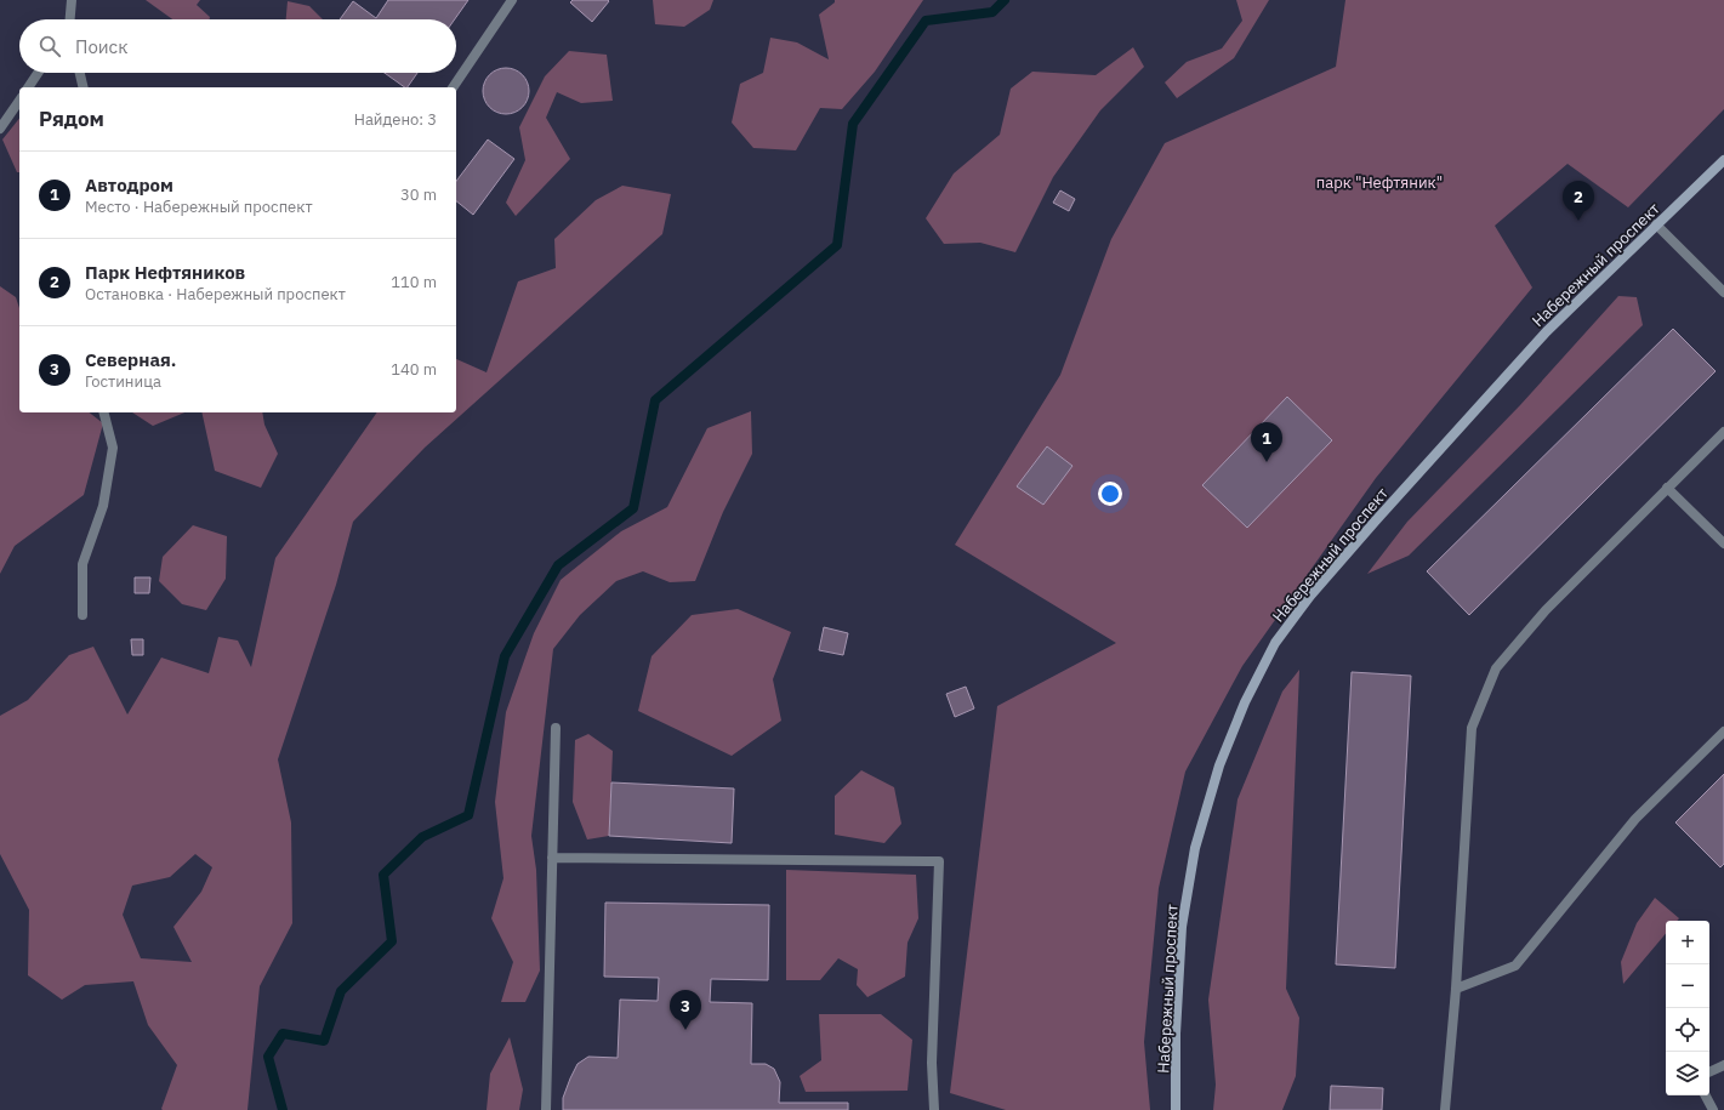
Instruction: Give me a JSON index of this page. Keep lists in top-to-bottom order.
{
  "streets": {
    "main road": ["Набережный проспект"]
  },
  "parks": ["парк \"Нефтяник\""],
  "page": {
    "search": "Поиск",
    "heading": ["Рядом", "Найдено: 3"],
    "list": [
      {
        "mark": "1",
        "name": "Автодром",
        "note": "Место · Набережный проспект",
        "value": "30 m"
      },
      {
        "mark": "2",
        "name": "Парк Нефтяников",
        "note": "Остановка · Набережный проспект",
        "value": "110 m"
      },
      {
        "mark": "3",
        "name": "Северная.",
        "note": "Гостиница",
        "value": "140 m"
      }
    ],
    "pins": ["2", "1", "3"],
    "map_buttons": ["+", "−"]
  }
}
